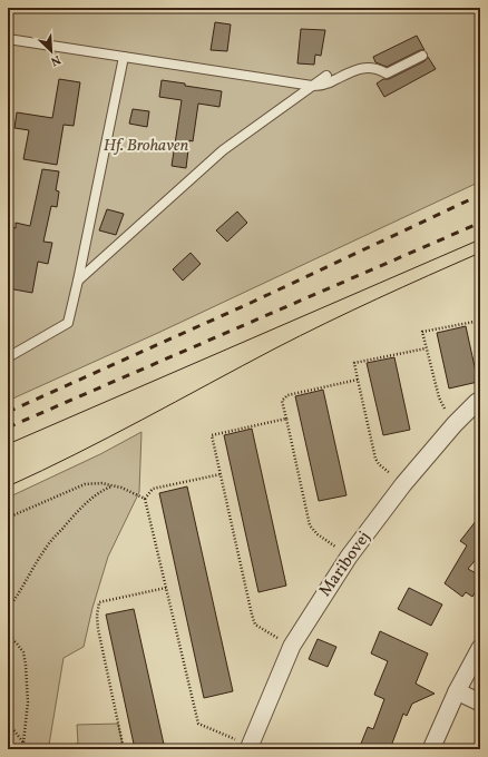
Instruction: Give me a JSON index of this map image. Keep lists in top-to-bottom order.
{
  "streets": {
    "street": ["Maribovej"]
  },
  "parks": ["Hf. Brohaven"],
  "north": "bottom right"
}
